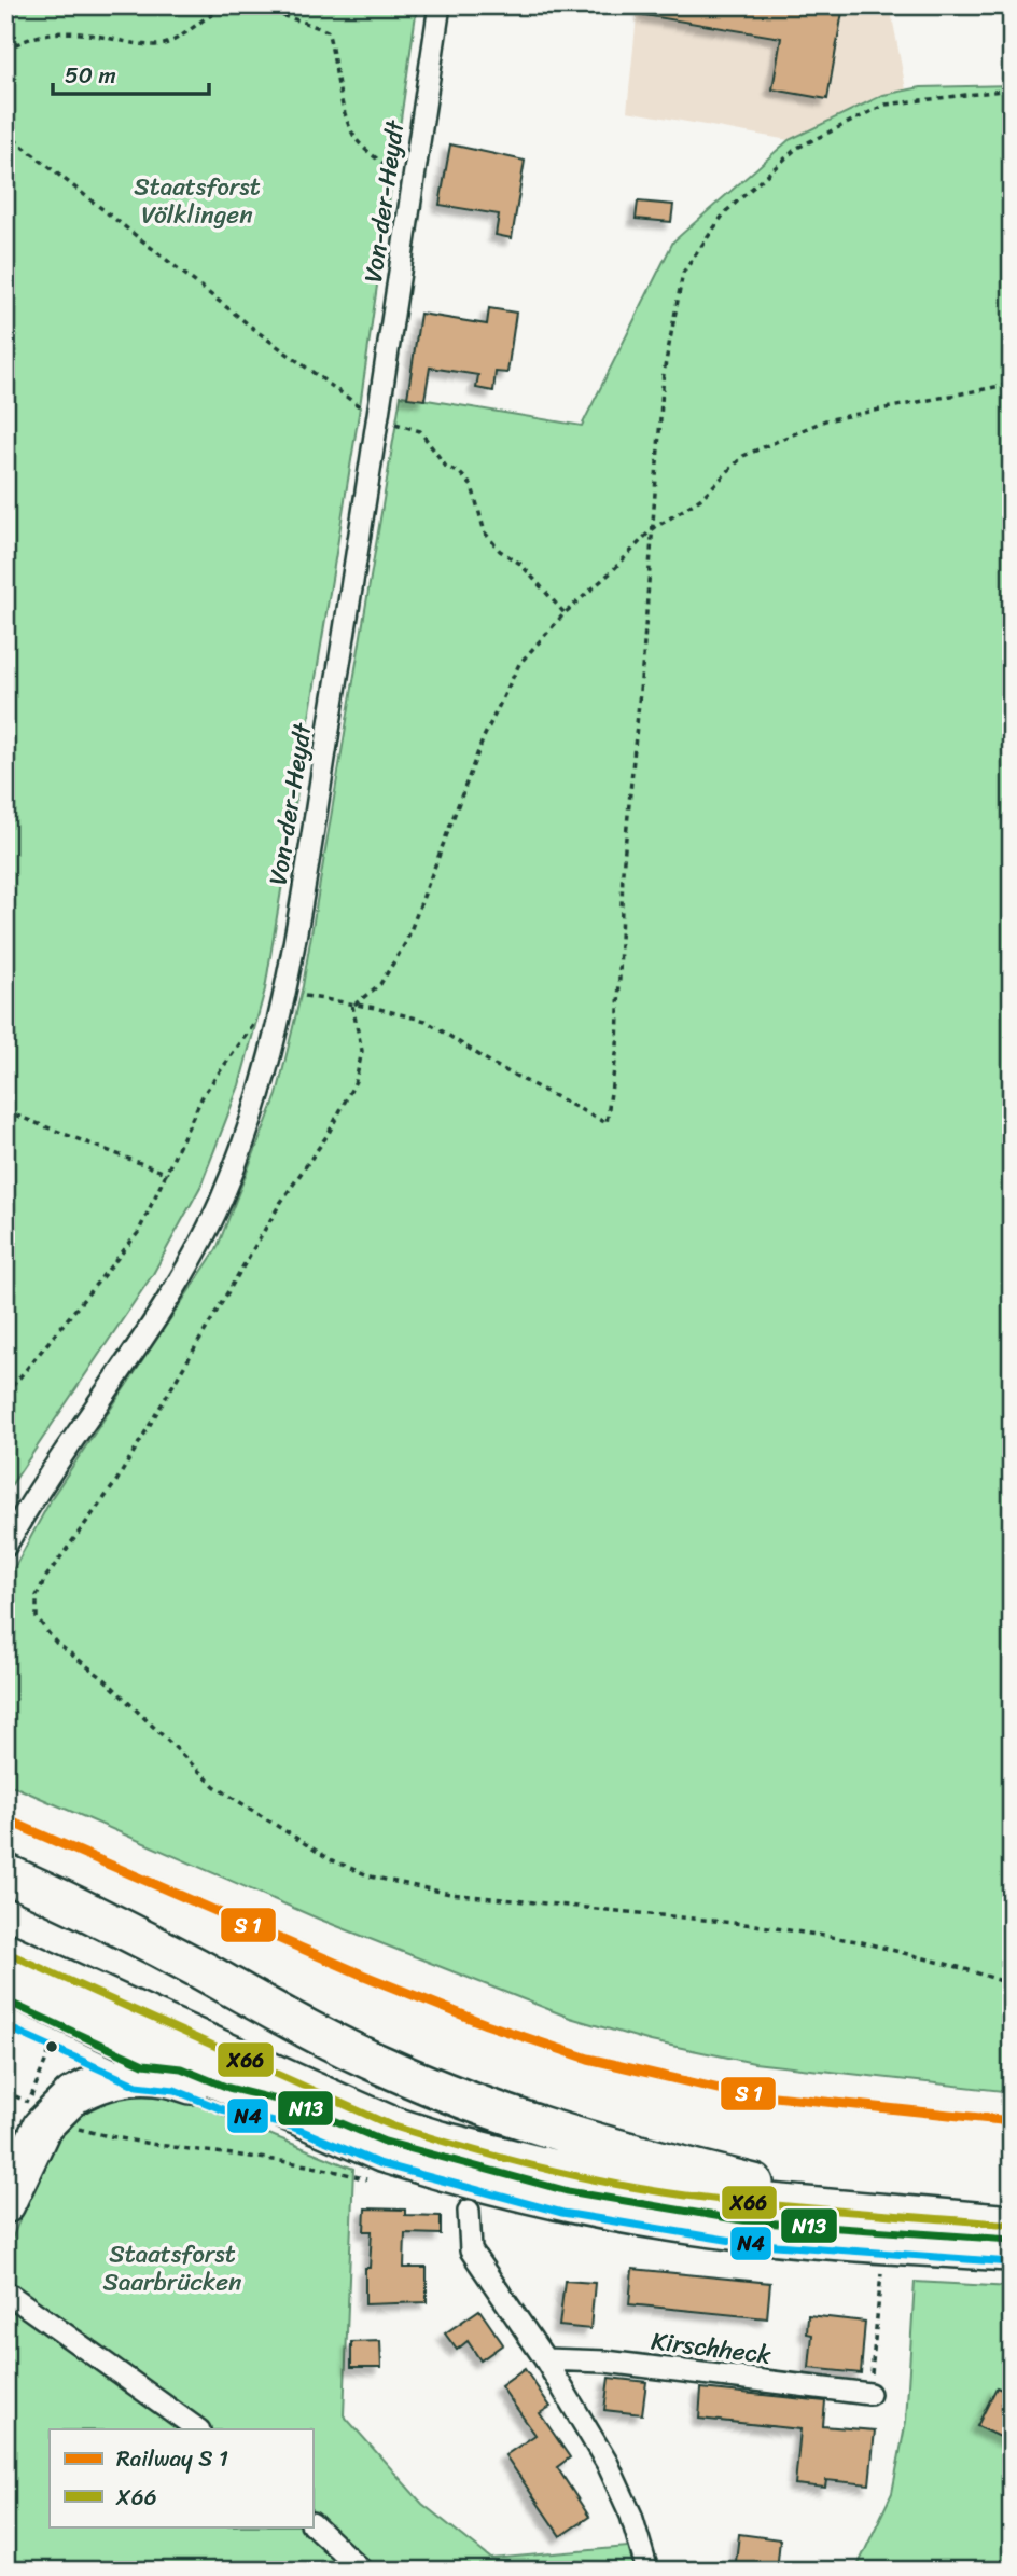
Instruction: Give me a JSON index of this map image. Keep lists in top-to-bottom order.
{
  "streets": {
    "street": ["Von-der-Heydt", "Kirschheck"]
  },
  "parks": ["Staatsforst Völklingen", "Staatsforst Saarbrücken"],
  "lines": ["transit line X66", "transit line N13", "transit line N4"],
  "legend": ["Railway S 1", "X66"],
  "scale_bar": "50 m"
}
